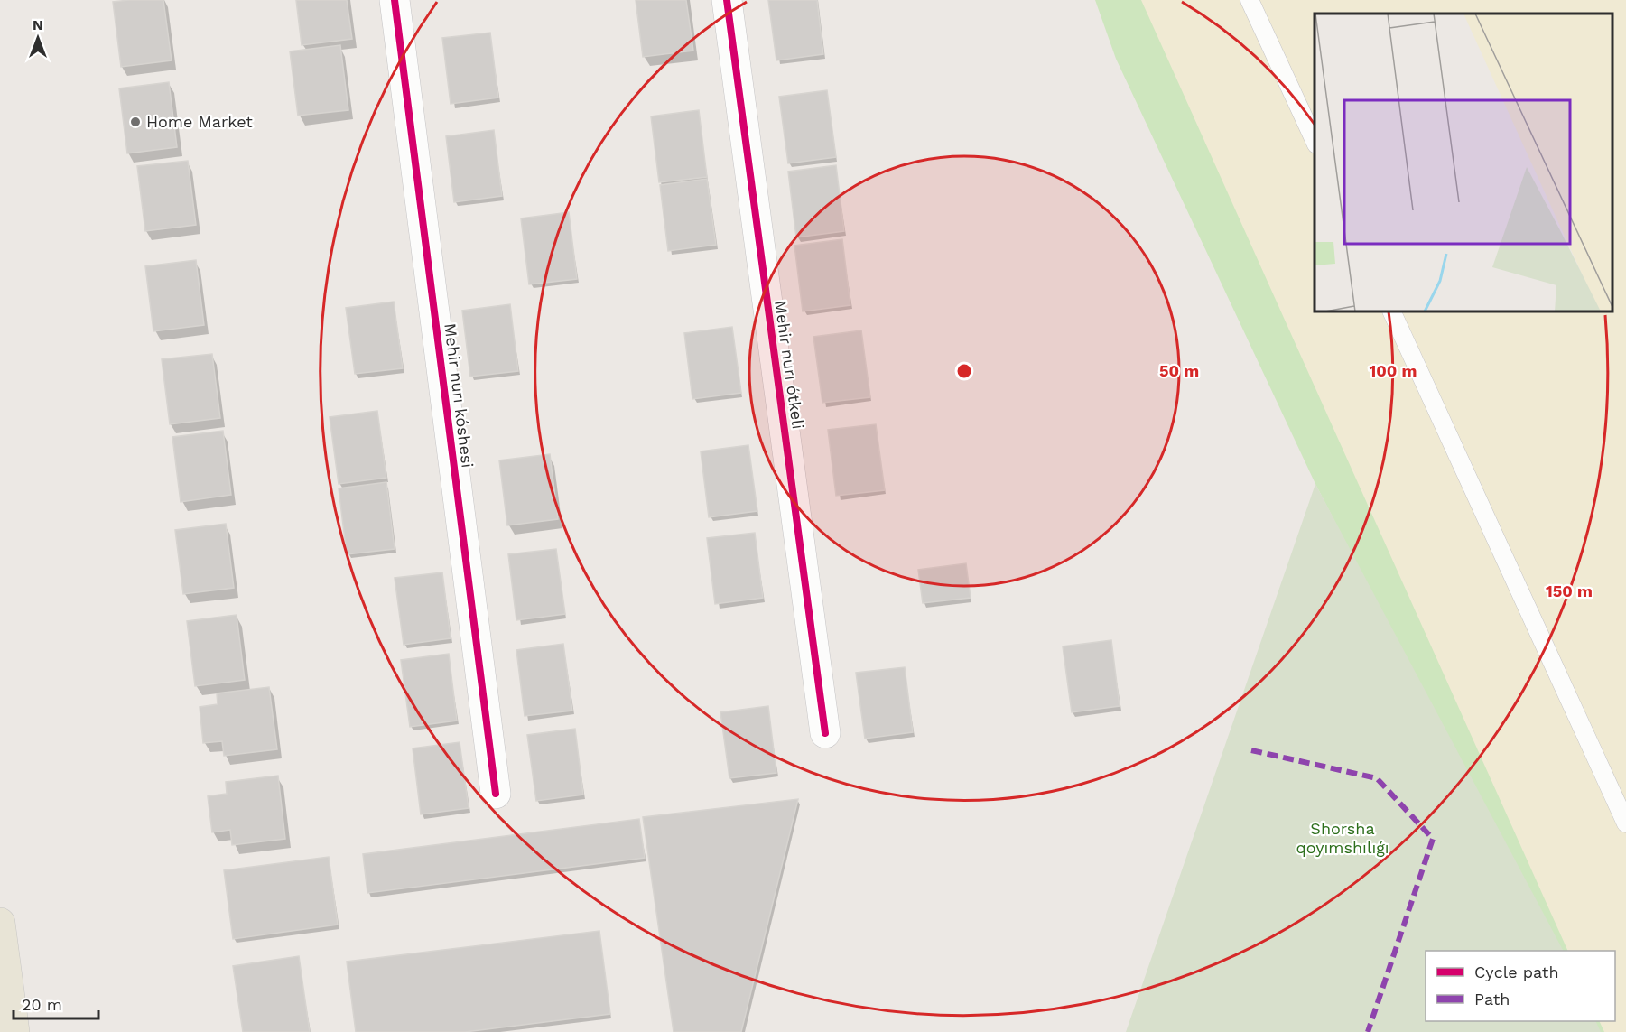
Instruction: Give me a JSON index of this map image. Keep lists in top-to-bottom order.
{
  "streets": {
    "street": ["Mehir nurı ótkeli", "Mehir nurı kóshesi"]
  },
  "parks": ["Shorsha qoyımshılıǵı"],
  "places": ["Home Market"],
  "legend": ["Cycle path", "Path"],
  "scale_bar": "20 m",
  "north": "top",
  "rings": ["50 m", "100 m", "150 m"]
}
